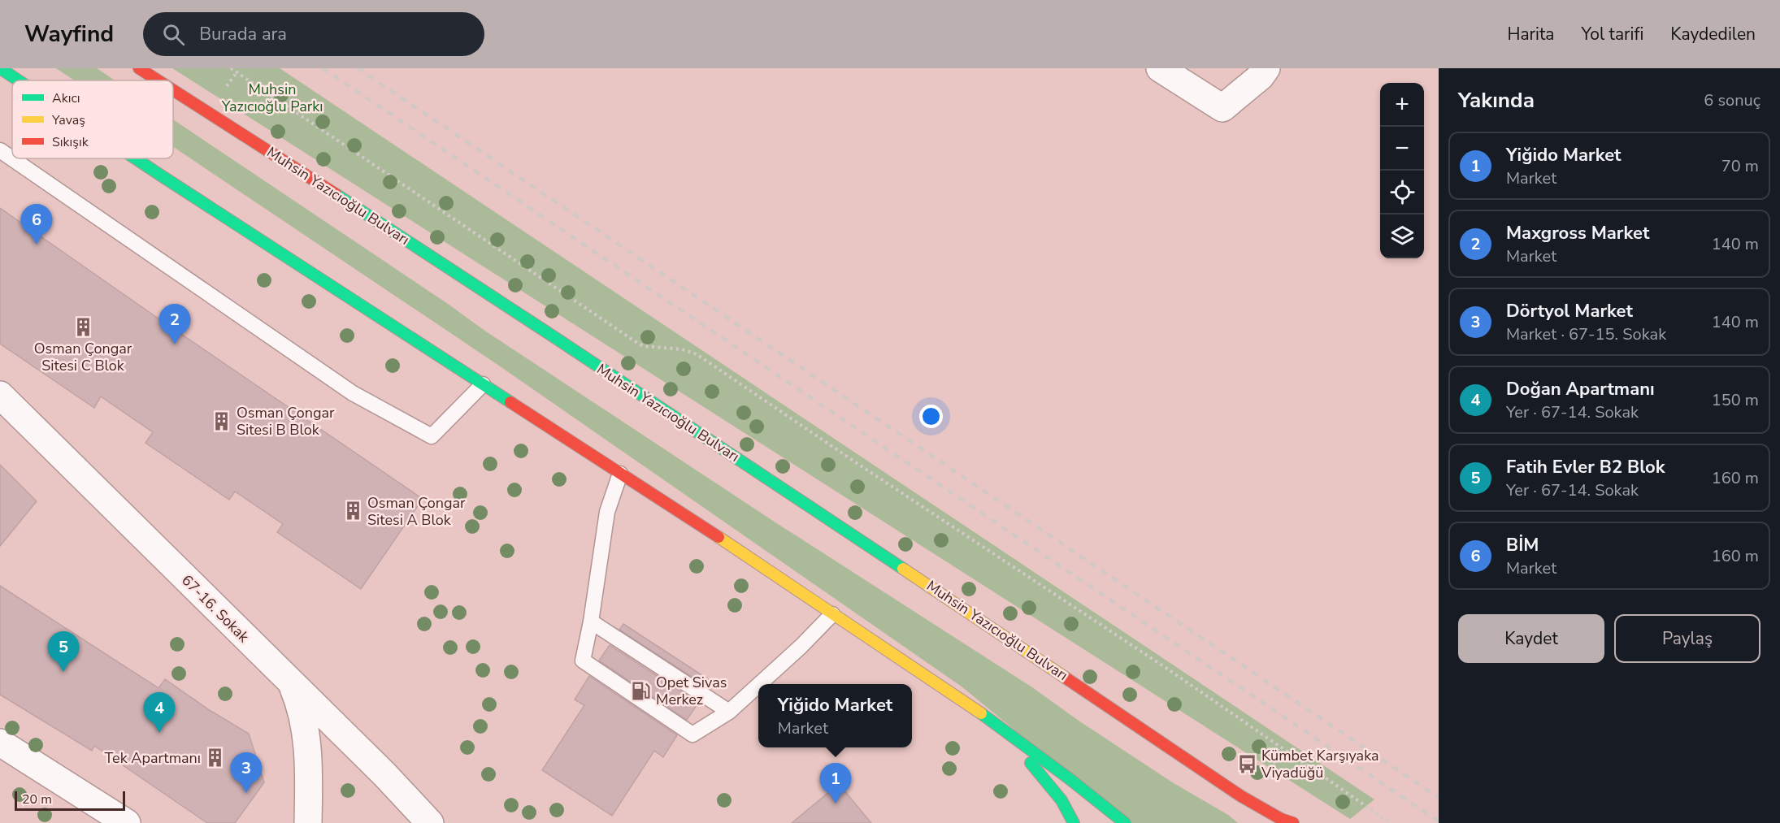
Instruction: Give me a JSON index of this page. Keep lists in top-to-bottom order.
{
  "streets": {
    "main road": ["Muhsin Yazıcıoğlu Bulvarı"],
    "street": ["67-16. Sokak"]
  },
  "parks": ["Muhsin Yazıcıoğlu Parkı"],
  "places": {
    "building": [
      "Osman Çongar Sitesi C Blok",
      "Osman Çongar Sitesi B Blok",
      "Osman Çongar Sitesi A Blok",
      "Tek Apartmanı"
    ],
    "fuel station": ["Opet Sivas Merkez"],
    "bus stop": ["Kümbet Karşıyaka Viyadüğü"]
  },
  "legend": ["Akıcı", "Yavaş", "Sıkışık"],
  "scale_bar": "20 m",
  "page": {
    "header": "Wayfind",
    "search": "Burada ara",
    "nav": ["Harita", "Yol tarifi", "Kaydedilen"],
    "heading": ["Yakında", "6 sonuç"],
    "map_buttons": ["+", "−"],
    "list": [
      {
        "mark": "1",
        "name": "Yiğido Market",
        "note": "Market",
        "value": "70 m"
      },
      {
        "mark": "2",
        "name": "Maxgross Market",
        "note": "Market",
        "value": "140 m"
      },
      {
        "mark": "3",
        "name": "Dörtyol Market",
        "note": "Market · 67-15. Sokak",
        "value": "140 m"
      },
      {
        "mark": "4",
        "name": "Doğan Apartmanı",
        "note": "Yer · 67-14. Sokak",
        "value": "150 m"
      },
      {
        "mark": "5",
        "name": "Fatih Evler B2 Blok",
        "note": "Yer · 67-14. Sokak",
        "value": "160 m"
      },
      {
        "mark": "6",
        "name": "BİM",
        "note": "Market",
        "value": "160 m"
      }
    ],
    "pins": [
      "6",
      "2",
      "5",
      "4",
      "3",
      "1"
    ],
    "buttons": ["Kaydet", "Paylaş"],
    "popup": ["Yiğido Market", "Market"],
    "scale": "20 m"
  }
}
